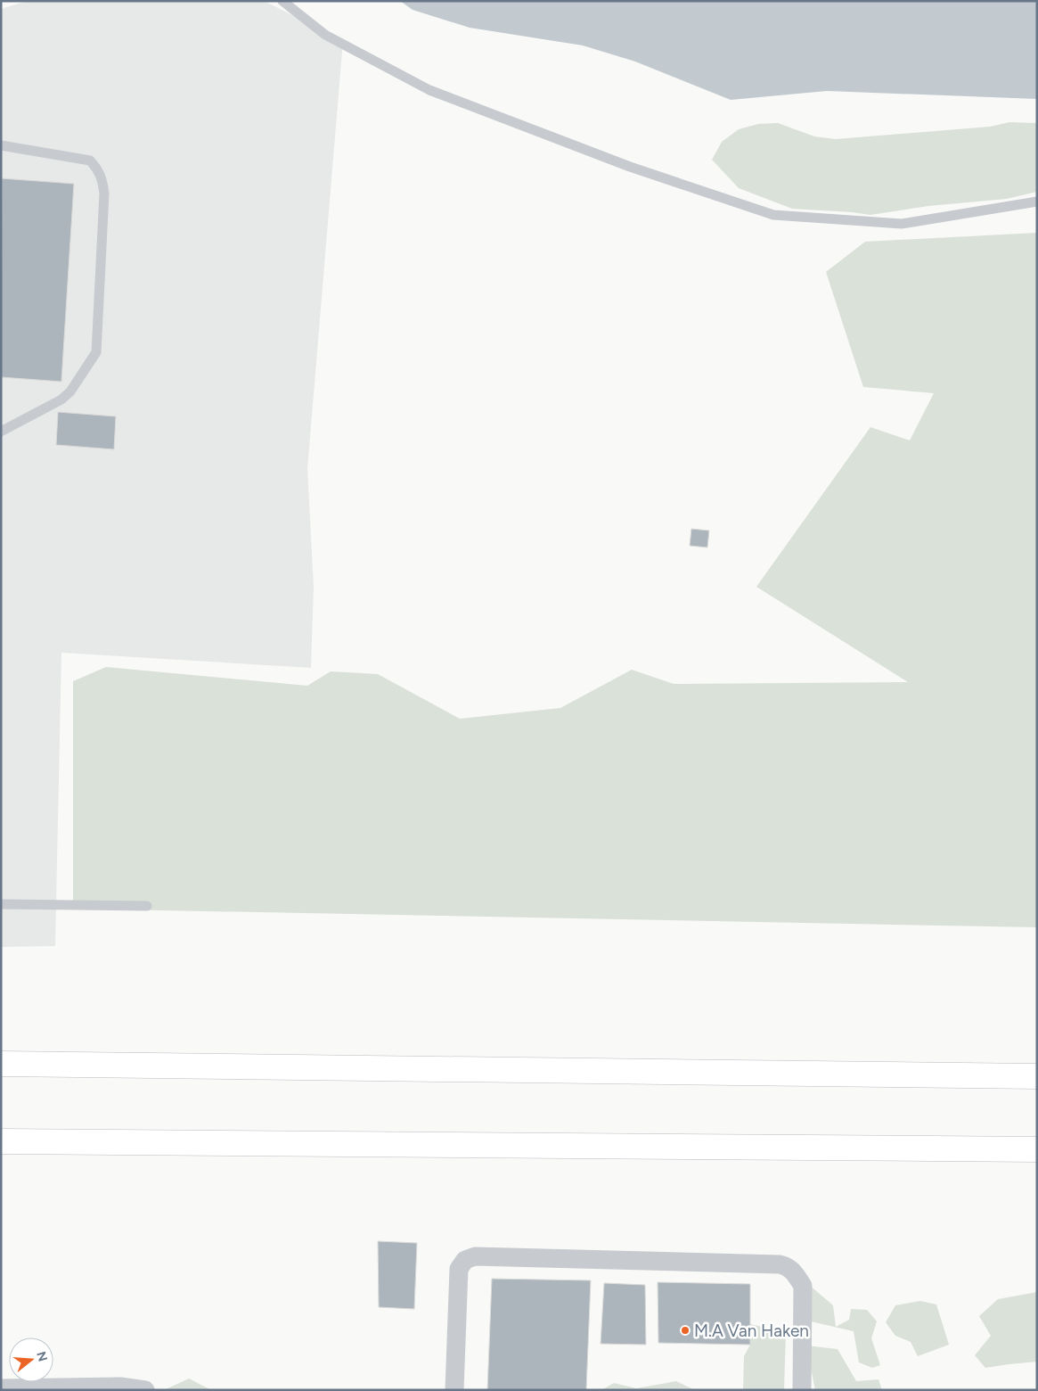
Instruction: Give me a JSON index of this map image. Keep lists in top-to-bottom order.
{
  "places": ["M.A Van Haken"],
  "north": "right"
}
